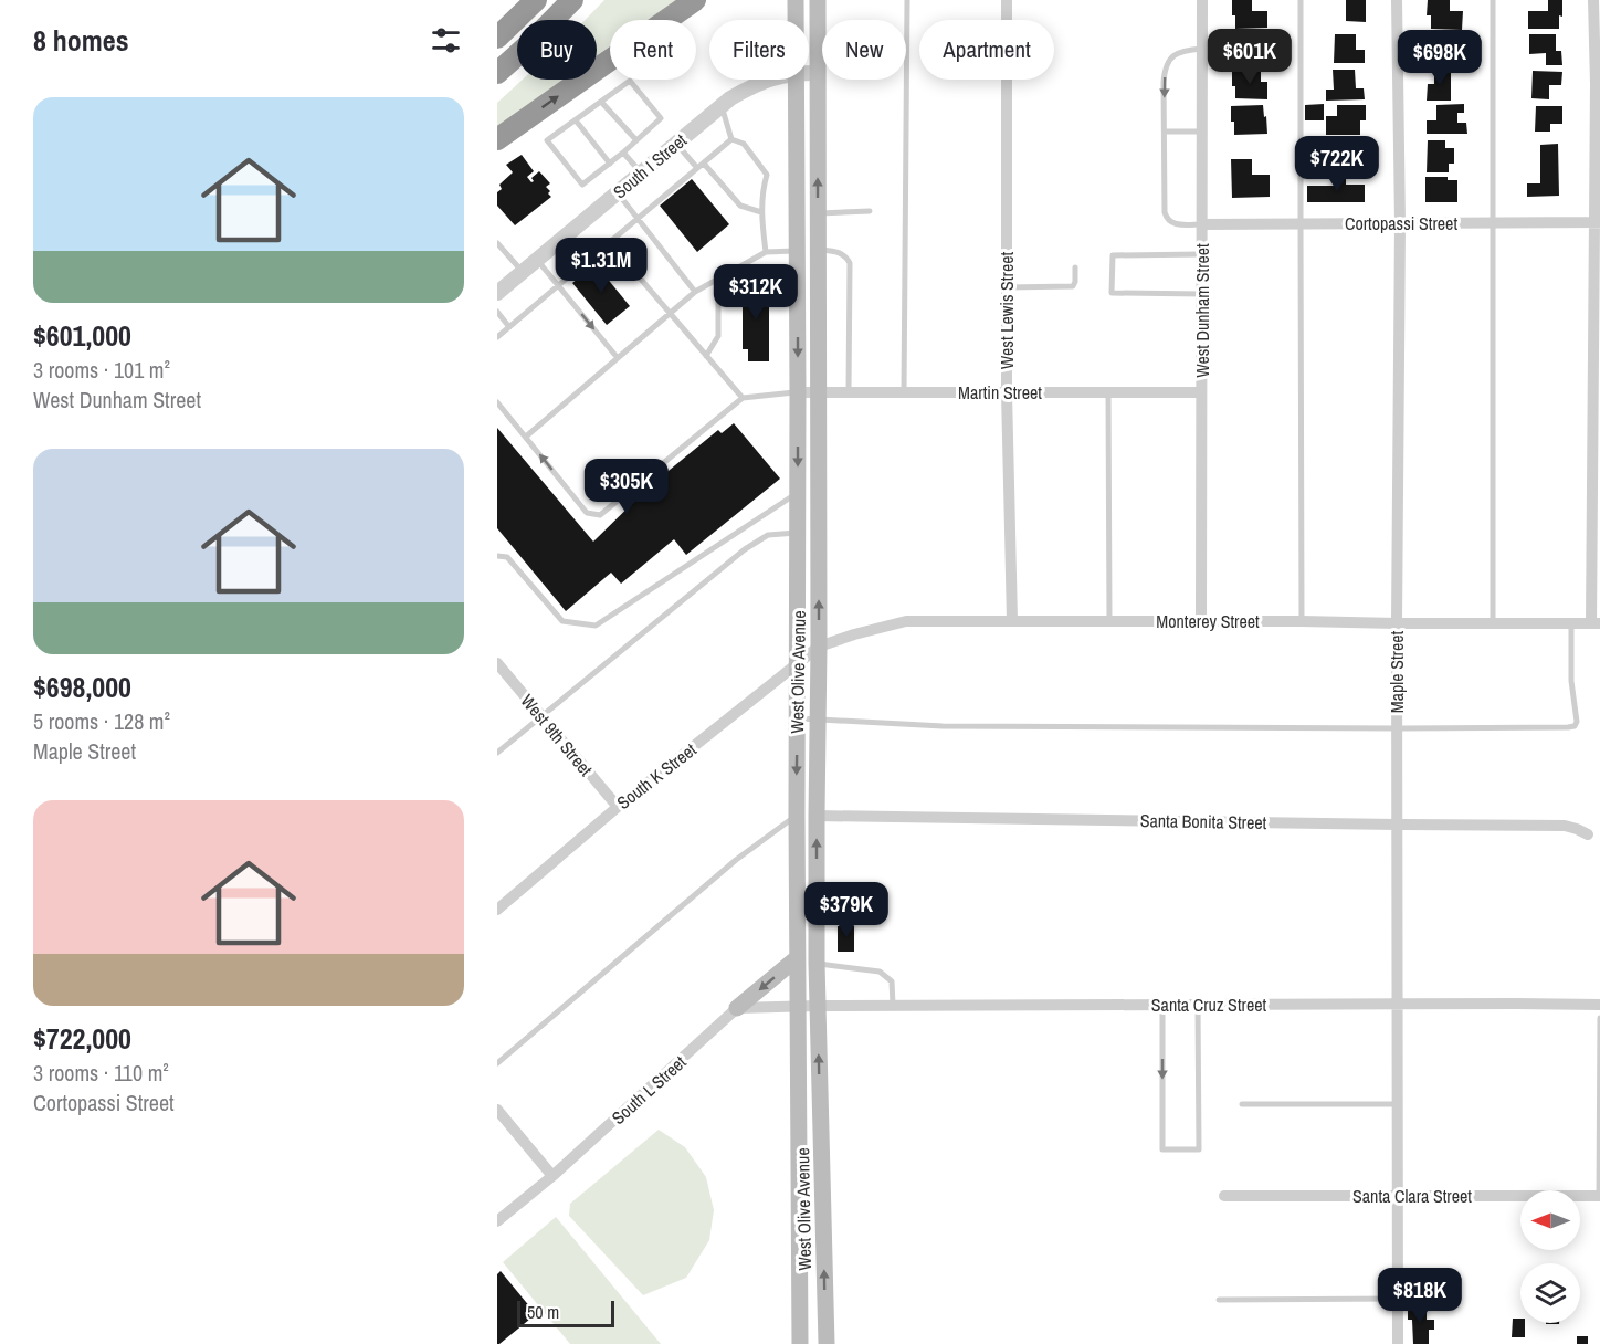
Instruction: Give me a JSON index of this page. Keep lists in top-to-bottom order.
{
  "streets": {
    "main road": ["West Olive Avenue"],
    "street": [
      "South I Street",
      "Cortopassi Street",
      "West Lewis Street",
      "West Dunham Street",
      "Martin Street",
      "Monterey Street",
      "Maple Street",
      "West 9th Street",
      "South K Street",
      "Santa Bonita Street",
      "Santa Cruz Street",
      "South L Street",
      "Santa Clara Street"
    ]
  },
  "crossings": [
    ["South I Street", "West Olive Avenue"],
    ["Cortopassi Street", "West Dunham Street"],
    ["Cortopassi Street", "Maple Street"],
    ["West Lewis Street", "Martin Street"],
    ["West Lewis Street", "Monterey Street"],
    ["West Dunham Street", "Martin Street"],
    ["West Dunham Street", "Monterey Street"],
    ["Martin Street", "West Olive Avenue"],
    ["Monterey Street", "West Olive Avenue"],
    ["Monterey Street", "Maple Street"],
    ["Monterey Street", "South K Street"],
    ["West Olive Avenue", "South K Street"],
    ["West Olive Avenue", "Santa Bonita Street"],
    ["West Olive Avenue", "Santa Cruz Street"],
    ["Maple Street", "Santa Bonita Street"],
    ["Maple Street", "Santa Cruz Street"],
    ["Maple Street", "Santa Clara Street"],
    ["West 9th Street", "South K Street"]
  ],
  "scale_bar": "50 m",
  "north": "left",
  "page": {
    "heading": "8 homes",
    "chip": [
      "Buy",
      "Rent",
      "Filters",
      "New",
      "Apartment"
    ],
    "price": [
      "$601K",
      "$698K",
      "$722K",
      "$1.31M",
      "$312K",
      "$305K",
      "$379K",
      "$818K"
    ],
    "list": [
      {
        "name": "$601,000",
        "note": "3 rooms · 101 m² · West Dunham Street"
      },
      {
        "name": "$698,000",
        "note": "5 rooms · 128 m² · Maple Street"
      },
      {
        "name": "$722,000",
        "note": "3 rooms · 110 m² · Cortopassi Street"
      }
    ],
    "scale": "50 m"
  }
}
